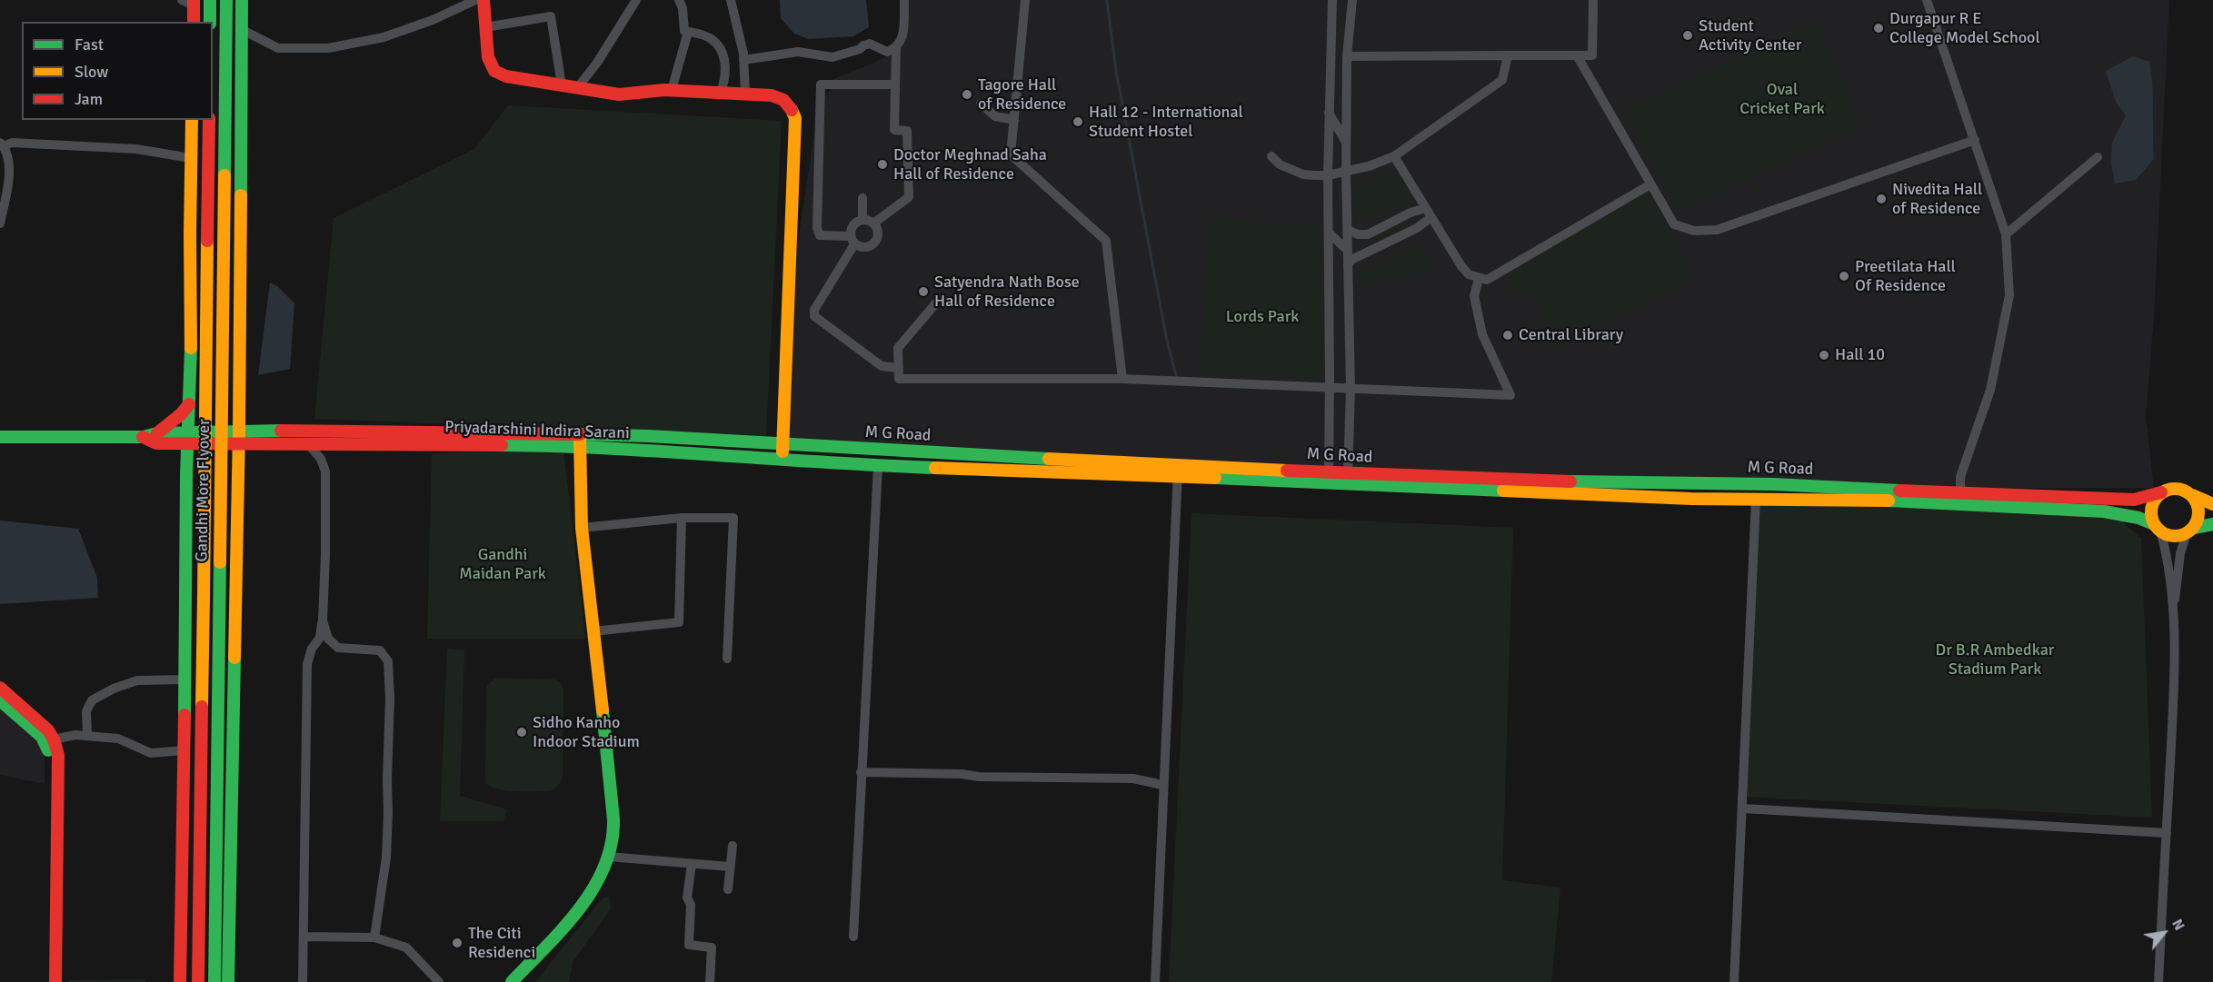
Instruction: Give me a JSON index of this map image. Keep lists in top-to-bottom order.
{
  "streets": {
    "main road": ["Priyadarshini Indira Sarani", "M G Road", "Gandhi More Flyover"]
  },
  "crossings": [
    ["Priyadarshini Indira Sarani", "M G Road"]
  ],
  "parks": [
    "Oval Cricket Park",
    "Lords Park",
    "Gandhi Maidan Park",
    "Dr B.R Ambedkar Stadium Park"
  ],
  "places": [
    "Durgapur R E College Model School",
    "Student Activity Center",
    "Tagore Hall of Residence",
    "Hall 12 - International Student Hostel",
    "Doctor Meghnad Saha Hall of Residence",
    "Nivedita Hall of Residence",
    "Preetilata Hall Of Residence",
    "Satyendra Nath Bose Hall of Residence",
    "Central Library",
    "Hall 10",
    "Sidho Kanho Indoor Stadium",
    "The Citi Residenci"
  ],
  "legend": ["Fast", "Slow", "Jam"],
  "north": "top right"
}
